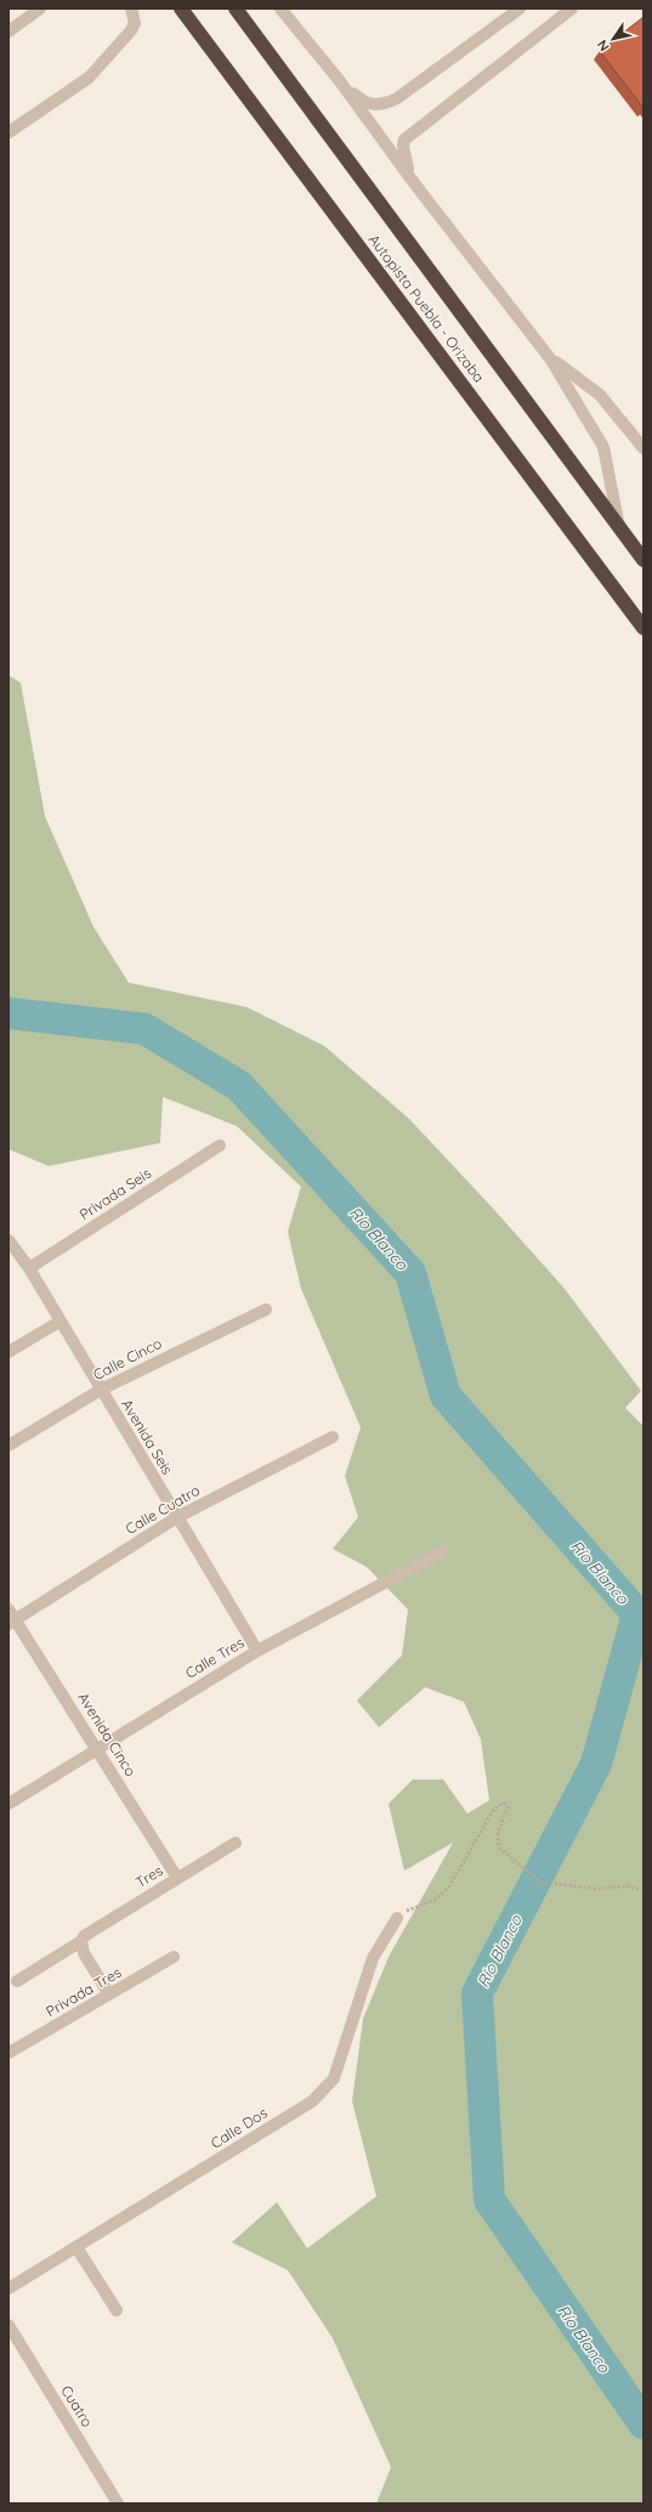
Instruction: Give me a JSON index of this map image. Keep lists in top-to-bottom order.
{
  "streets": {
    "highway": ["Autopista Puebla - Orizaba"],
    "street": [
      "Privada Seis",
      "Calle Cinco",
      "Avenida Seis",
      "Calle Cuatro",
      "Calle Tres",
      "Avenida Cinco",
      "Tres",
      "Privada Tres",
      "Calle Dos",
      "Cuatro"
    ]
  },
  "crossings": [
    ["Privada Seis", "Avenida Seis"],
    ["Calle Cinco", "Avenida Seis"],
    ["Avenida Seis", "Calle Cuatro"],
    ["Avenida Seis", "Calle Tres"],
    ["Calle Cuatro", "Avenida Cinco"],
    ["Calle Tres", "Avenida Cinco"],
    ["Avenida Cinco", "Tres"]
  ],
  "water": ["Río Blanco"],
  "north": "bottom left"
}
